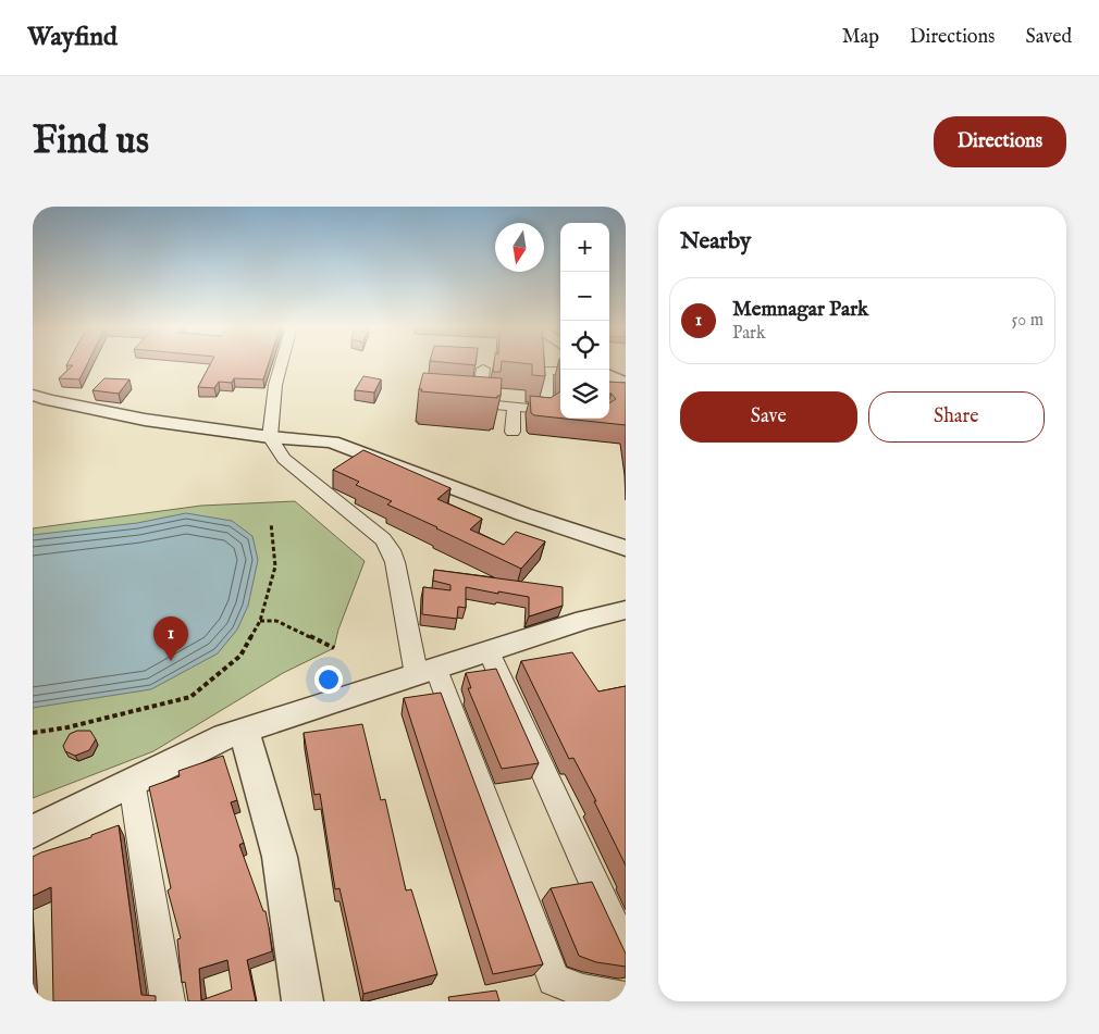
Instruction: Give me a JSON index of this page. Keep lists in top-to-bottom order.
{
  "north": "bottom",
  "page": {
    "header": "Wayfind",
    "nav": ["Map", "Directions", "Saved"],
    "buttons": [
      "Directions",
      ["Save", "Share"]
    ],
    "title": "Find us",
    "heading": "Nearby",
    "map_buttons": ["+", "−"],
    "list": [
      {
        "mark": "1",
        "name": "Memnagar Park",
        "note": "Park",
        "value": "50 m"
      }
    ],
    "pins": "1"
  }
}
